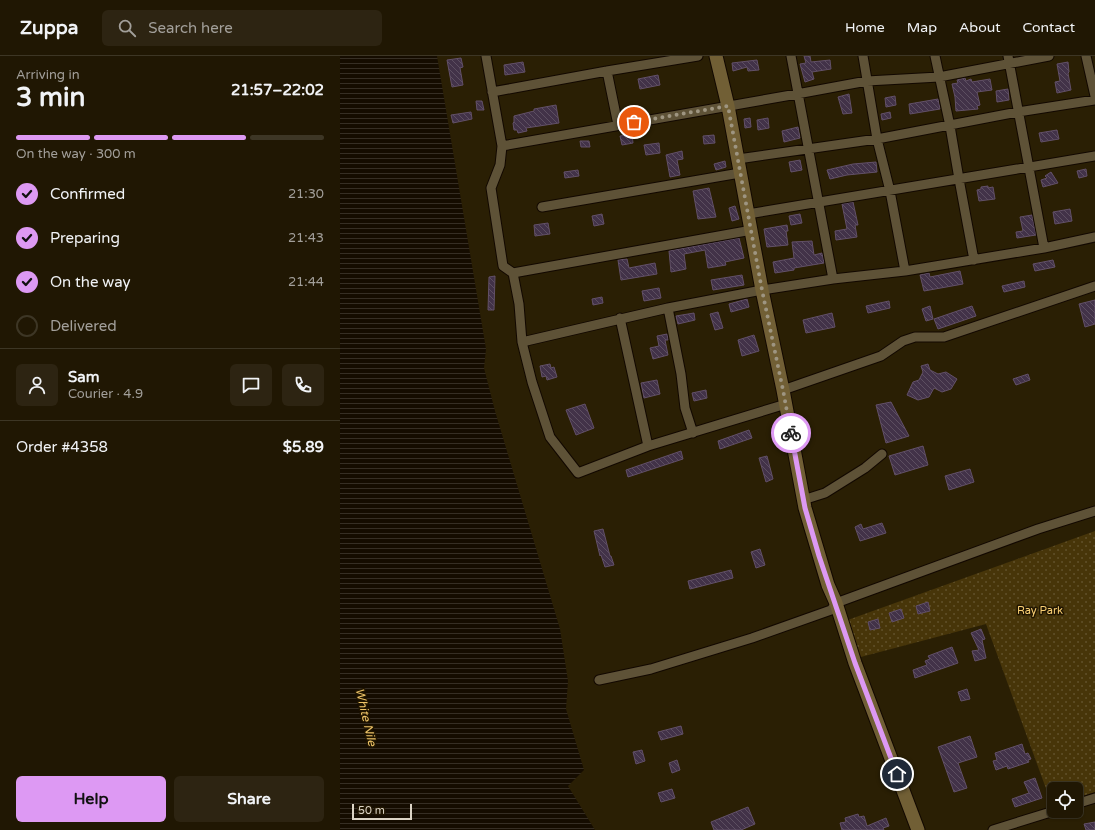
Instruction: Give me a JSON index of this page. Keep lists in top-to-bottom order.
{
  "water": ["White Nile"],
  "parks": ["Ray Park"],
  "scale_bar": "50 m",
  "page": {
    "header": "Zuppa",
    "search": "Search here",
    "nav": [
      "Home",
      "Map",
      "About",
      "Contact"
    ],
    "heading": ["3 min", "Arriving in", "21:57–22:02"],
    "panel": [
      "Sam",
      "Courier · 4.9",
      "Order #4358",
      "$5.89"
    ],
    "bar": "On the way · 300 m",
    "list": [
      ["Confirmed", "21:30"],
      ["Preparing", "21:43"],
      ["On the way", "21:44"],
      "Delivered"
    ],
    "buttons": ["Help", "Share"],
    "scale": "50 m"
  }
}
